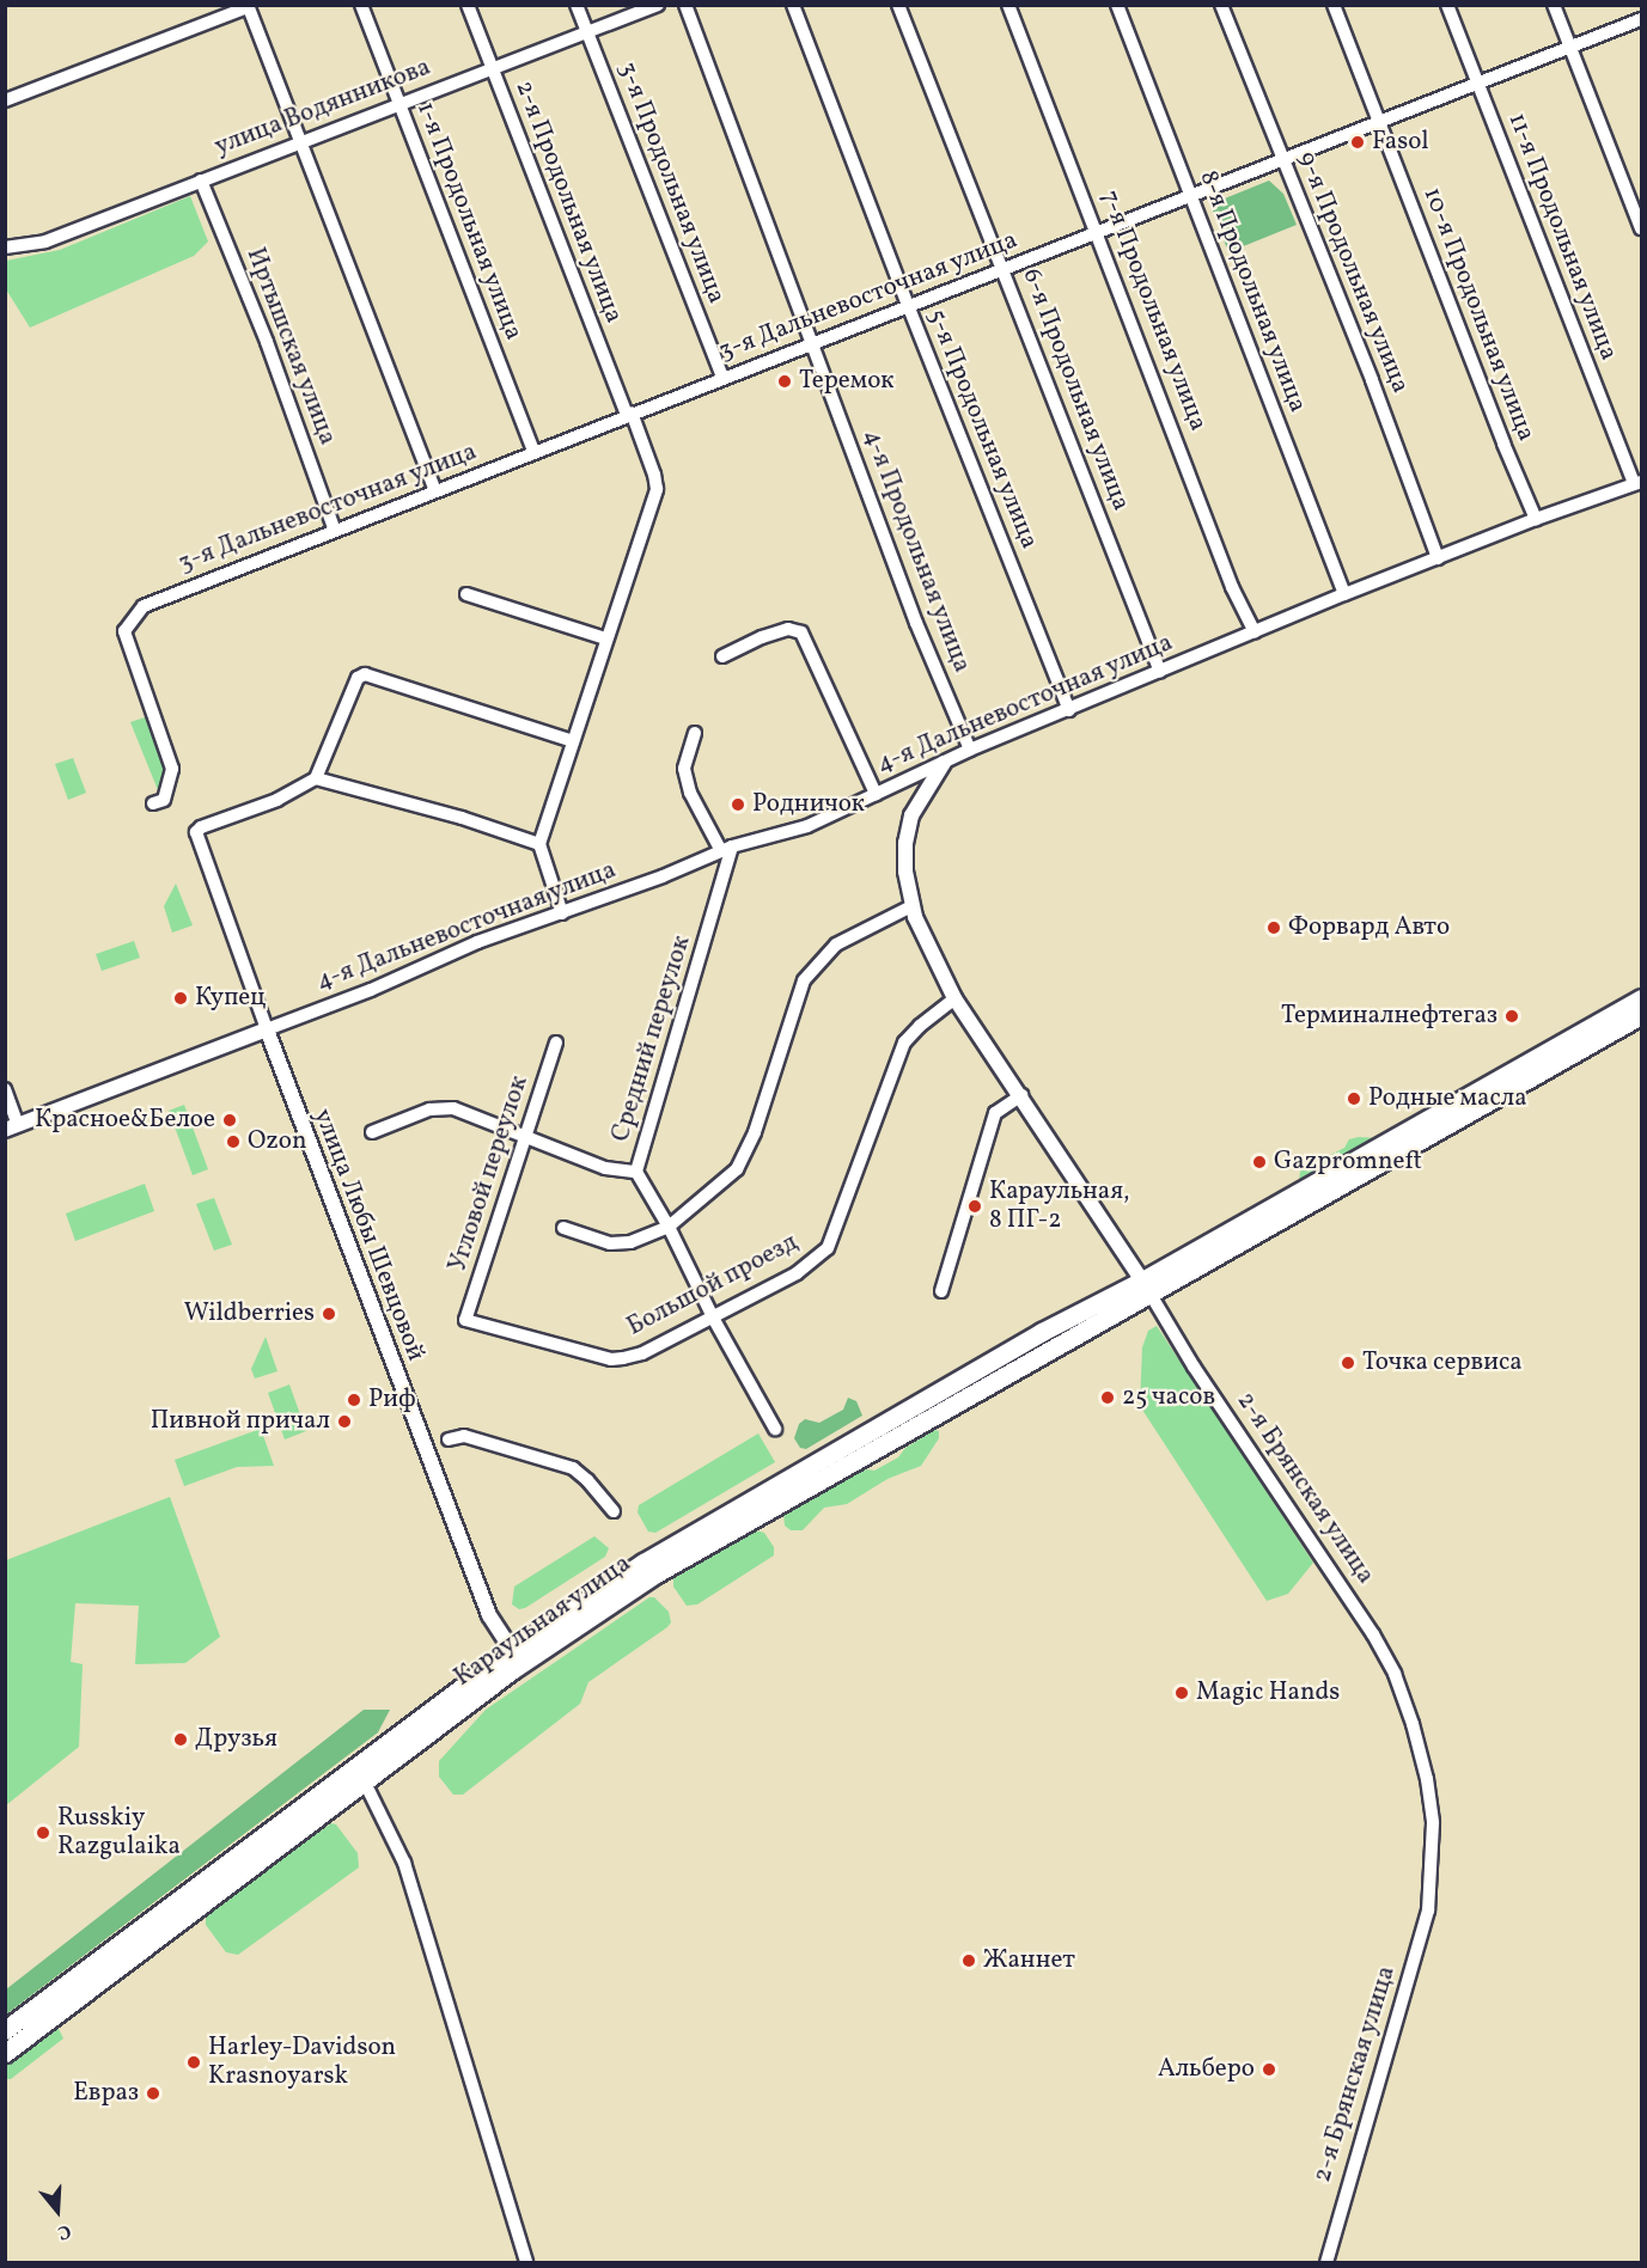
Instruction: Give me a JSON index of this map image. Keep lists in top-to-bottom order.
{
  "streets": {
    "main road": ["Караульная улица"],
    "street": [
      "улица Водянникова",
      "3-я Продольная улица",
      "2-я Продольная улица",
      "1-я Продольная улица",
      "11-я Продольная улица",
      "9-я Продольная улица",
      "8-я Продольная улица",
      "3-я Дальневосточная улица",
      "7-я Продольная улица",
      "10-я Продольная улица",
      "Иртышская улица",
      "6-я Продольная улица",
      "5-я Продольная улица",
      "4-я Продольная улица",
      "4-я Дальневосточная улица",
      "Средний переулок",
      "Угловой переулок",
      "улица Любы Шевцовой",
      "Большой проезд",
      "2-я Брянская улица"
    ]
  },
  "crossings": [
    ["улица Водянникова", "3-я Продольная улица"],
    ["улица Водянникова", "2-я Продольная улица"],
    ["улица Водянникова", "1-я Продольная улица"],
    ["улица Водянникова", "Иртышская улица"],
    ["3-я Продольная улица", "3-я Дальневосточная улица"],
    ["2-я Продольная улица", "3-я Дальневосточная улица"],
    ["1-я Продольная улица", "3-я Дальневосточная улица"],
    ["11-я Продольная улица", "3-я Дальневосточная улица"],
    ["11-я Продольная улица", "4-я Дальневосточная улица"],
    ["9-я Продольная улица", "3-я Дальневосточная улица"],
    ["9-я Продольная улица", "4-я Дальневосточная улица"],
    ["8-я Продольная улица", "3-я Дальневосточная улица"],
    ["8-я Продольная улица", "4-я Дальневосточная улица"],
    ["3-я Дальневосточная улица", "7-я Продольная улица"],
    ["3-я Дальневосточная улица", "10-я Продольная улица"],
    ["3-я Дальневосточная улица", "Иртышская улица"],
    ["3-я Дальневосточная улица", "6-я Продольная улица"],
    ["3-я Дальневосточная улица", "5-я Продольная улица"],
    ["3-я Дальневосточная улица", "4-я Продольная улица"],
    ["7-я Продольная улица", "4-я Дальневосточная улица"],
    ["10-я Продольная улица", "4-я Дальневосточная улица"],
    ["6-я Продольная улица", "4-я Дальневосточная улица"],
    ["5-я Продольная улица", "4-я Дальневосточная улица"],
    ["4-я Продольная улица", "4-я Дальневосточная улица"],
    ["4-я Дальневосточная улица", "Средний переулок"],
    ["4-я Дальневосточная улица", "улица Любы Шевцовой"],
    ["Средний переулок", "Большой проезд"],
    ["Угловой переулок", "Большой проезд"],
    ["улица Любы Шевцовой", "Караульная улица"],
    ["2-я Брянская улица", "Караульная улица"]
  ],
  "places": [
    "Fasol",
    "Теремок",
    "Родничок",
    "Форвард Авто",
    "Купец",
    "Терминалнефтегаз",
    "Родные масла",
    "Красное&Белое",
    "Ozon",
    "Gazpromneft",
    "Караульная, 8 ПГ-2",
    "Wildberries",
    "Точка сервиса",
    "25 часов",
    "Риф",
    "Пивной причал",
    "Magic Hands",
    "Друзья",
    "Russkiy Razgulaika",
    "Жаннет",
    "Harley-Davidson Krasnoyarsk",
    "Альберо",
    "Евраз"
  ],
  "north": "bottom"
}
